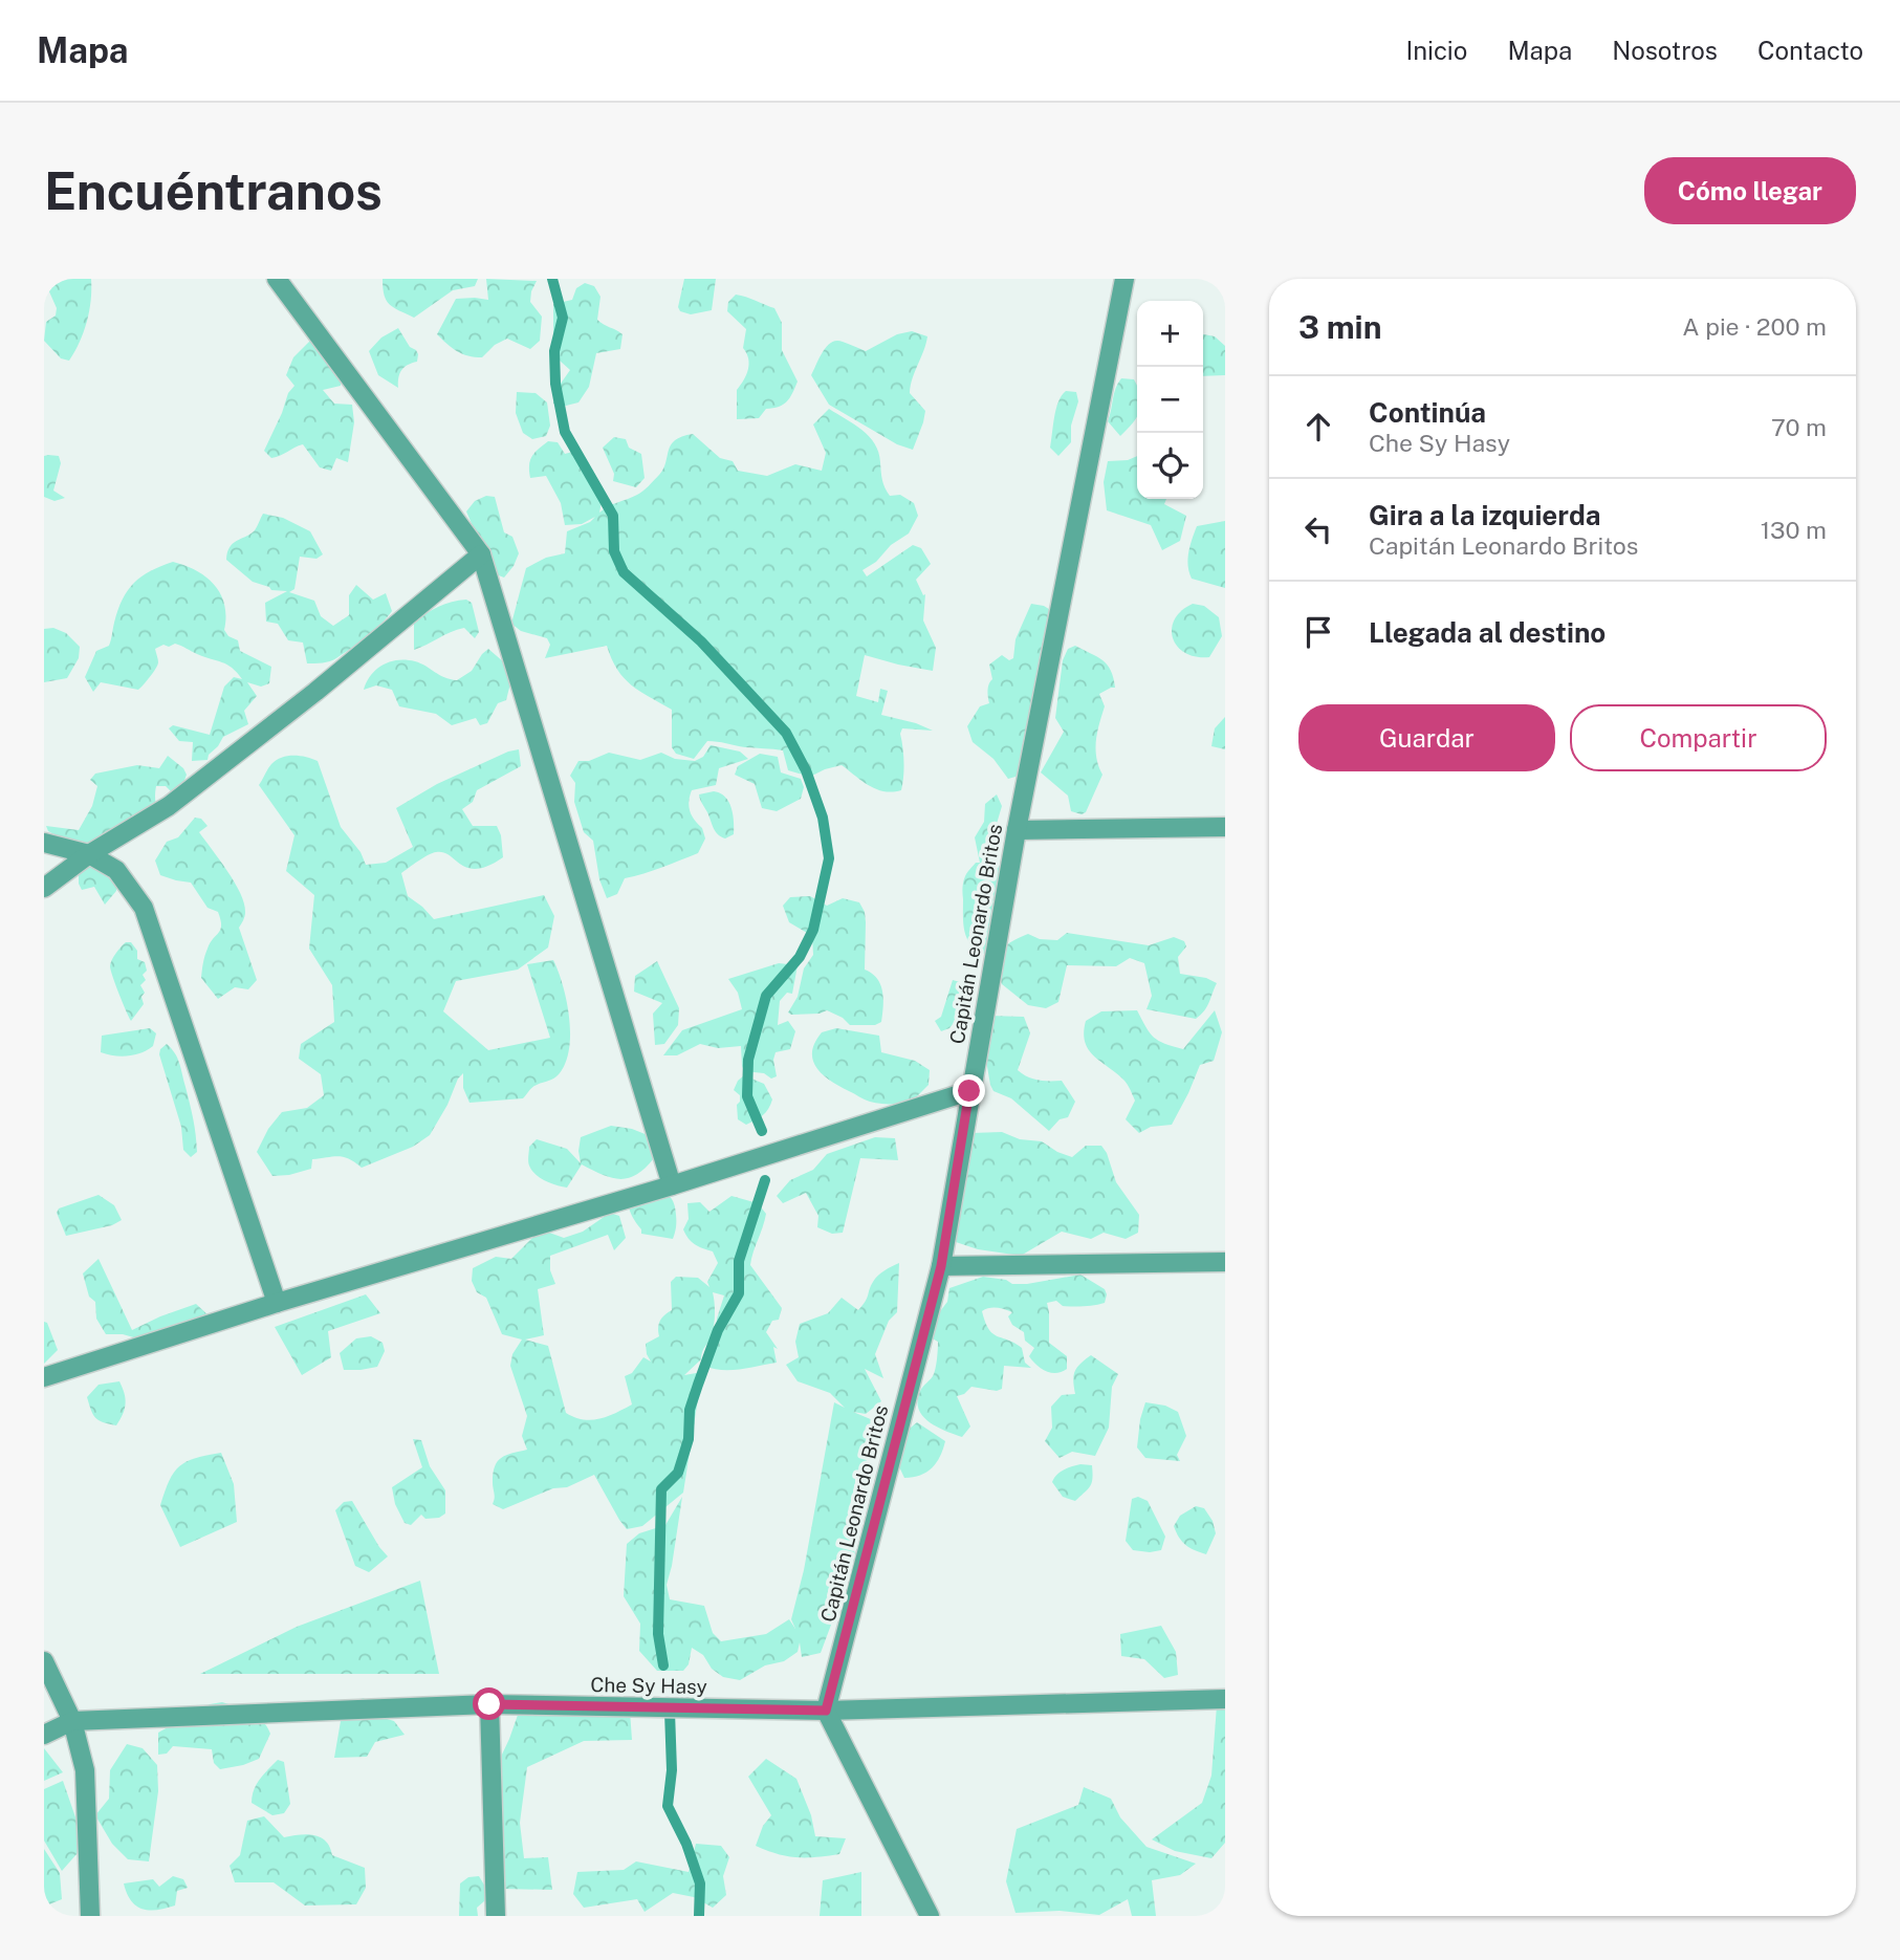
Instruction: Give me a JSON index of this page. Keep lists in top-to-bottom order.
{
  "streets": {
    "street": ["Capitán Leonardo Britos", "Che Sy Hasy"]
  },
  "crossings": [
    ["Capitán Leonardo Britos", "Che Sy Hasy"]
  ],
  "page": {
    "header": "Mapa",
    "nav": [
      "Inicio",
      "Mapa",
      "Nosotros",
      "Contacto"
    ],
    "buttons": [
      "Cómo llegar",
      ["Guardar", "Compartir"]
    ],
    "title": "Encuéntranos",
    "heading": ["3 min", "A pie · 200 m"],
    "map_buttons": ["+", "−"],
    "list": [
      ["Continúa", "Che Sy Hasy", "70 m"],
      ["Gira a la izquierda", "Capitán Leonardo Britos", "130 m"],
      "Llegada al destino"
    ]
  }
}
